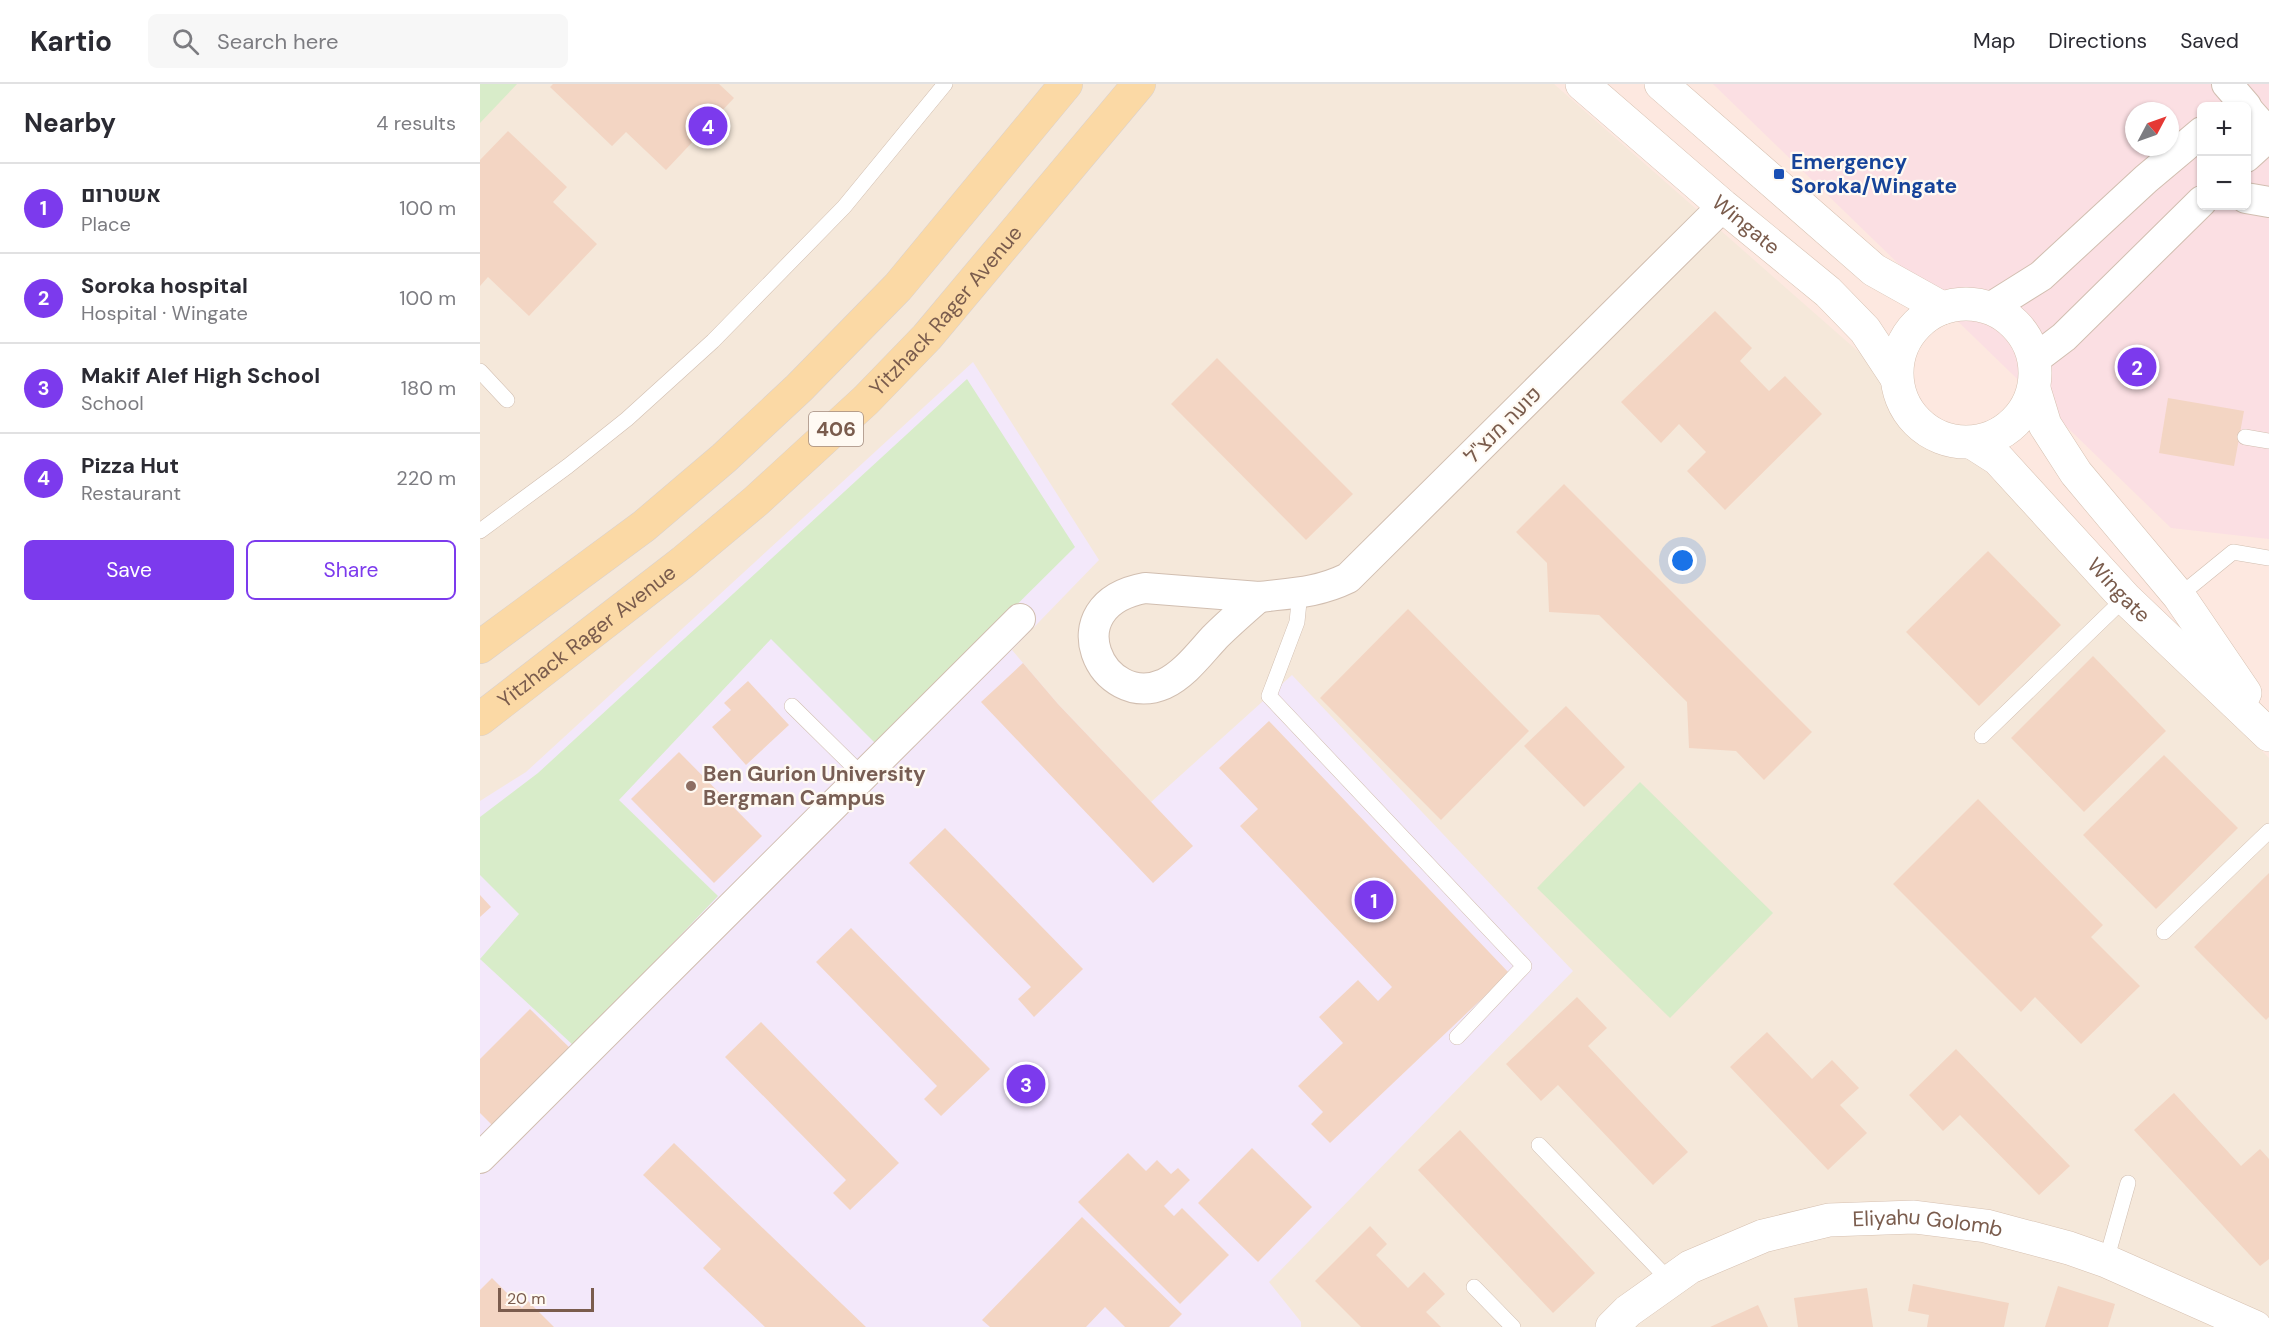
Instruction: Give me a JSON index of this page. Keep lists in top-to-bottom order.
{
  "streets": {
    "main road": ["Yitzhack Rager Avenue", "406"],
    "street": ["Wingate", "פועה מנצ\"ל", "Eliyahu Golomb"]
  },
  "crossings": [
    ["Wingate", "פועה מנצ\"ל"]
  ],
  "places": {
    "transit": ["Emergency Soroka/Wingate"],
    "other": ["Ben Gurion University Bergman Campus"]
  },
  "scale_bar": "20 m",
  "north": "top right",
  "page": {
    "header": "Kartio",
    "search": "Search here",
    "nav": ["Map", "Directions", "Saved"],
    "heading": ["Nearby", "4 results"],
    "map_buttons": ["+", "−"],
    "pins": [
      "4",
      "2",
      "1",
      "3"
    ],
    "list": [
      {
        "mark": "1",
        "name": "אשטרום",
        "note": "Place",
        "value": "100 m"
      },
      {
        "mark": "2",
        "name": "Soroka hospital",
        "note": "Hospital · Wingate",
        "value": "100 m"
      },
      {
        "mark": "3",
        "name": "Makif Alef High School",
        "note": "School",
        "value": "180 m"
      },
      {
        "mark": "4",
        "name": "Pizza Hut",
        "note": "Restaurant",
        "value": "220 m"
      }
    ],
    "buttons": ["Save", "Share"],
    "scale": "20 m"
  }
}
